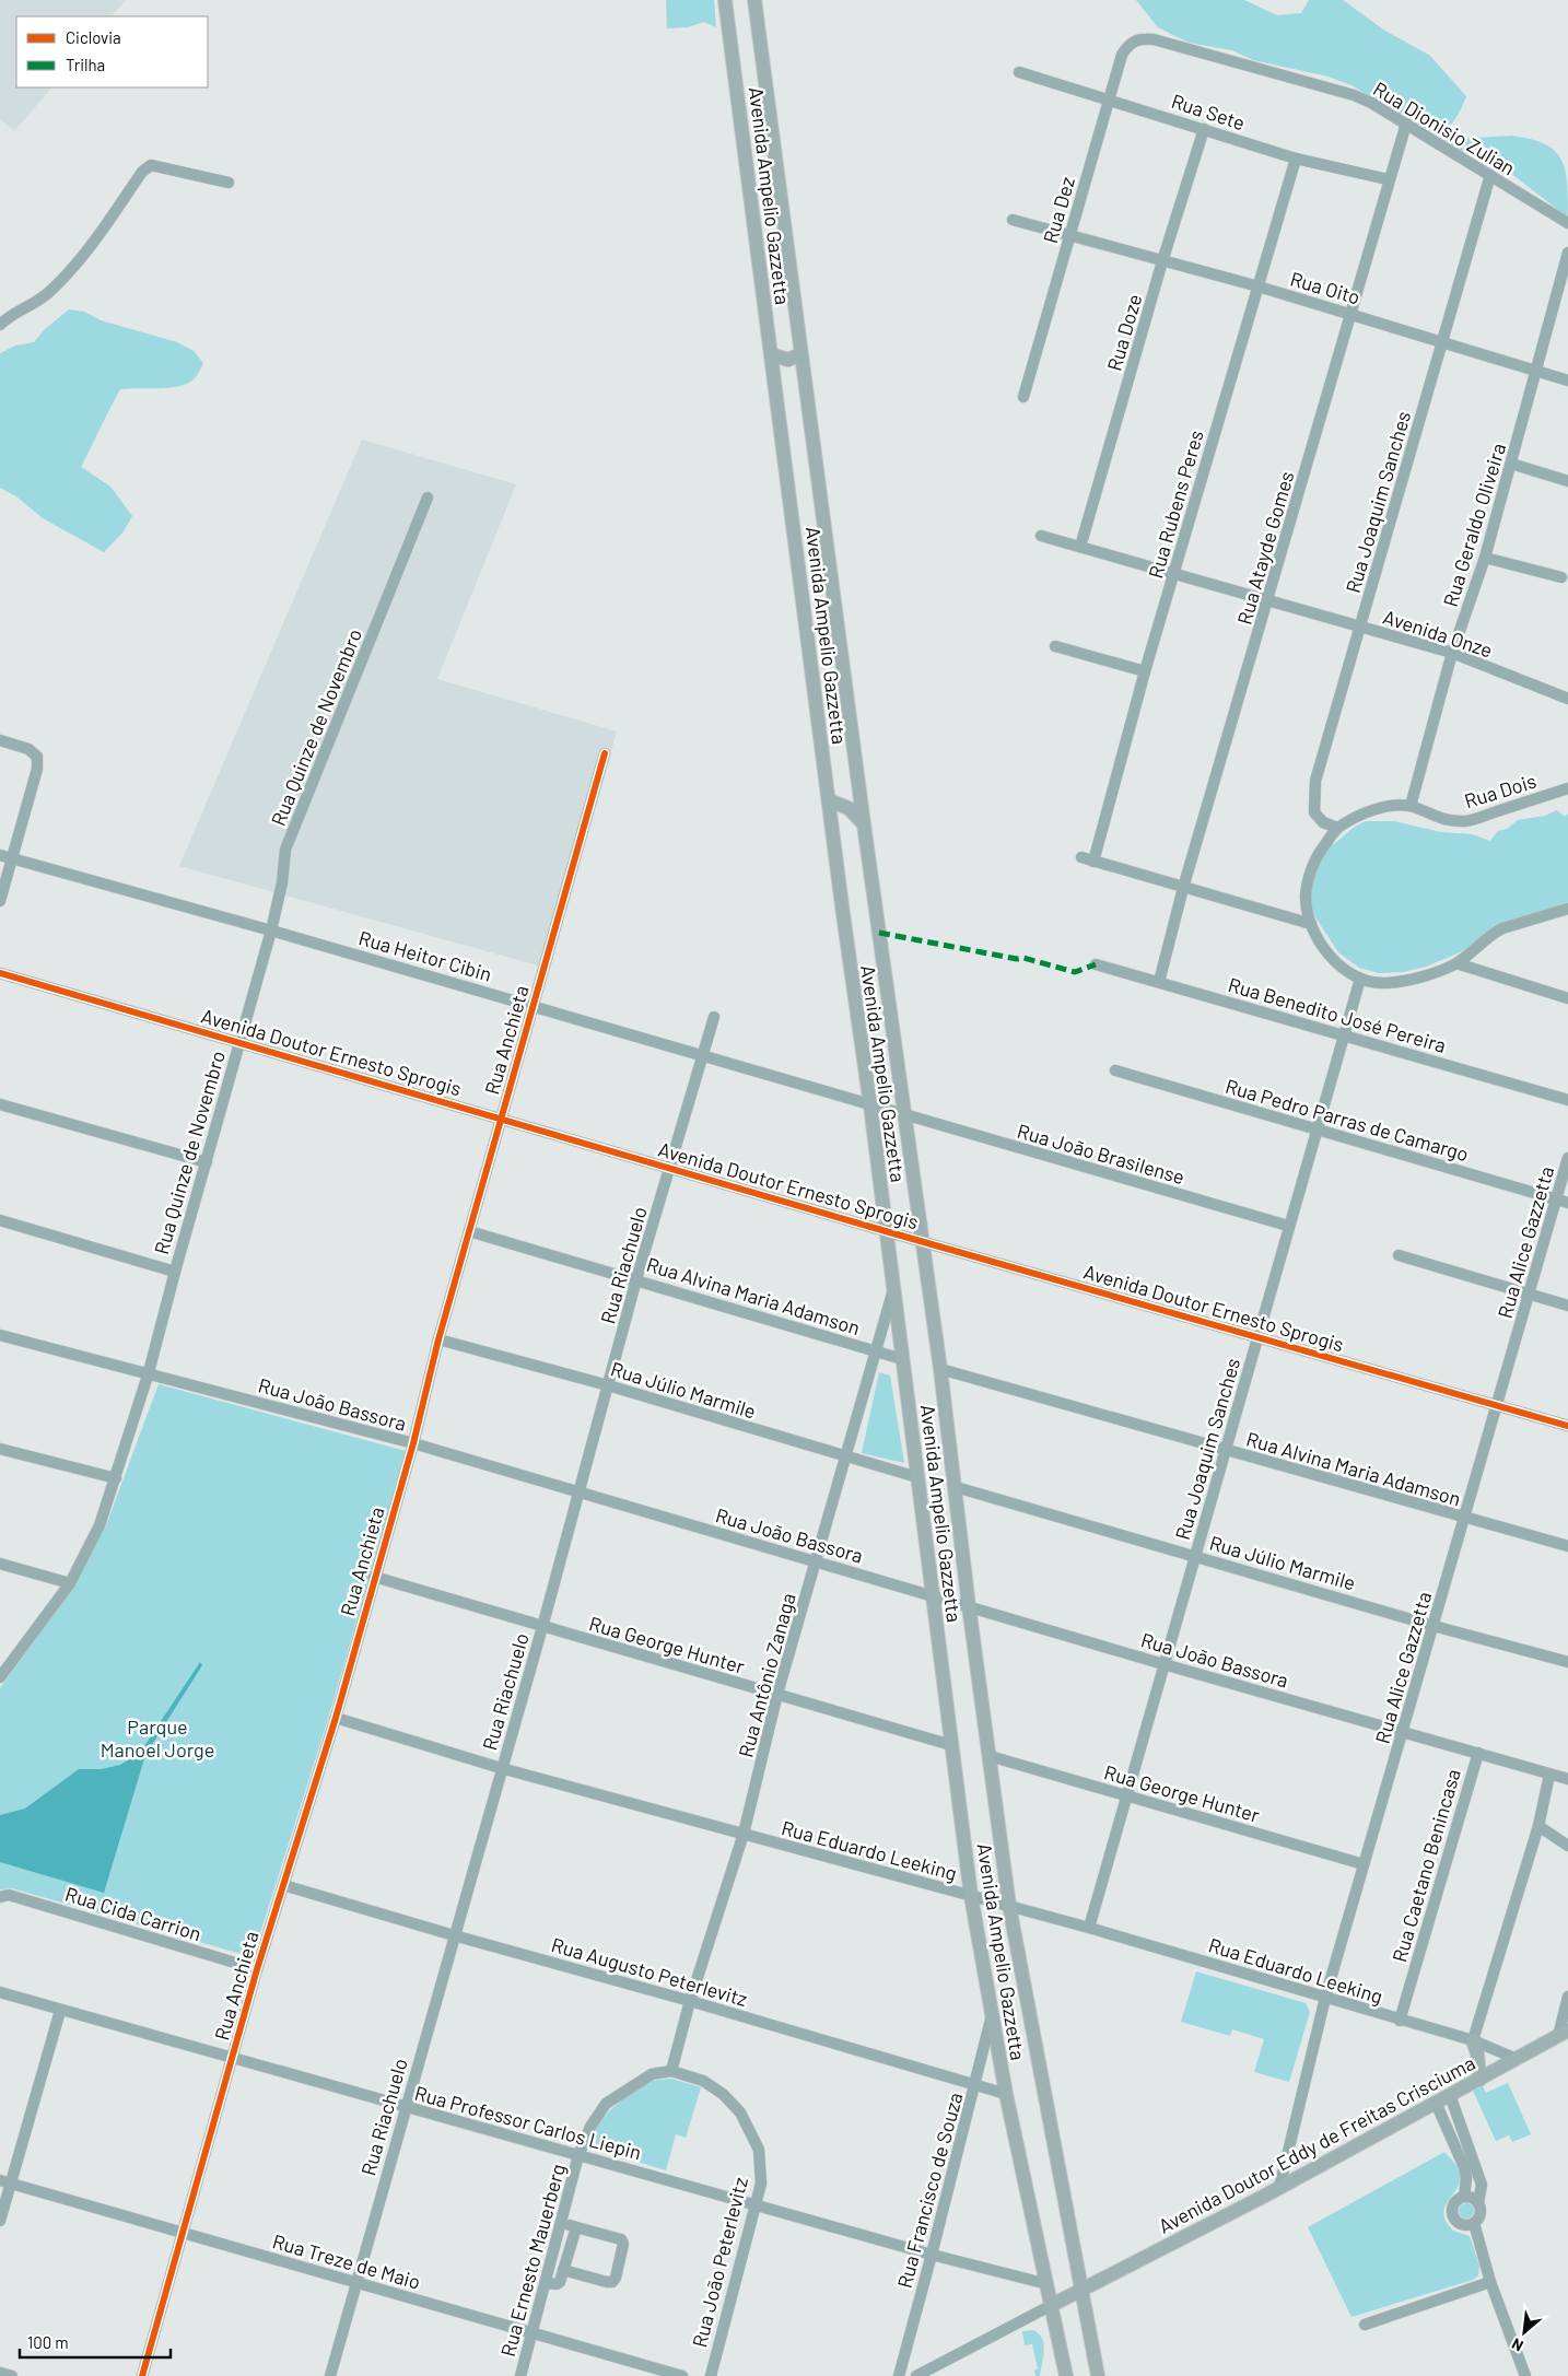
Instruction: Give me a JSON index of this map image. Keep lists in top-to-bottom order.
{
  "streets": {
    "main road": ["Avenida Ampelio Gazzetta", "Avenida Doutor Eddy de Freitas Crisciuma"],
    "street": [
      "Rua Sete",
      "Rua Dionisio Zulian",
      "Rua Dez",
      "Rua Oito",
      "Rua Doze",
      "Rua Joaquim Sanches",
      "Rua Rubens Peres",
      "Rua Geraldo Oliveira",
      "Rua Atayde Gomes",
      "Avenida Onze",
      "Rua Quinze de Novembro",
      "Rua Dois",
      "Rua Heitor Cibin",
      "Rua Benedito José Pereira",
      "Rua Anchieta",
      "Avenida Doutor Ernesto Sprogis",
      "Rua Pedro Parras de Camargo",
      "Rua João Brasilense",
      "Rua Alice Gazzetta",
      "Rua Riachuelo",
      "Rua Alvina Maria Adamson",
      "Rua Júlio Marmile",
      "Rua João Bassora",
      "Rua George Hunter",
      "Rua Antônio Zanaga",
      "Rua Eduardo Leeking",
      "Rua Caetano Benincasa",
      "Rua Cida Carrion",
      "Rua Augusto Peterlevitz",
      "Rua Professor Carlos Liepin",
      "Rua Francisco de Souza",
      "Rua Ernesto Mauerberg",
      "Rua Treze de Maio",
      "Rua João Peterlevitz"
    ]
  },
  "crossings": [
    ["Rua Sete", "Rua Dez"],
    ["Rua Sete", "Rua Doze"],
    ["Rua Sete", "Rua Rubens Peres"],
    ["Rua Sete", "Rua Atayde Gomes"],
    ["Rua Dionisio Zulian", "Rua Dez"],
    ["Rua Dionisio Zulian", "Rua Joaquim Sanches"],
    ["Rua Dionisio Zulian", "Rua Atayde Gomes"],
    ["Avenida Ampelio Gazzetta", "Rua Heitor Cibin"],
    ["Avenida Ampelio Gazzetta", "Avenida Doutor Ernesto Sprogis"],
    ["Avenida Ampelio Gazzetta", "Rua João Brasilense"],
    ["Avenida Ampelio Gazzetta", "Rua Alvina Maria Adamson"],
    ["Avenida Ampelio Gazzetta", "Rua Júlio Marmile"],
    ["Avenida Ampelio Gazzetta", "Rua João Bassora"],
    ["Avenida Ampelio Gazzetta", "Rua George Hunter"],
    ["Avenida Ampelio Gazzetta", "Rua Antônio Zanaga"],
    ["Avenida Ampelio Gazzetta", "Rua Eduardo Leeking"],
    ["Avenida Ampelio Gazzetta", "Rua Augusto Peterlevitz"],
    ["Avenida Ampelio Gazzetta", "Rua Professor Carlos Liepin"],
    ["Avenida Ampelio Gazzetta", "Avenida Doutor Eddy de Freitas Crisciuma"],
    ["Avenida Ampelio Gazzetta", "Rua Francisco de Souza"],
    ["Rua Dez", "Rua Oito"],
    ["Rua Oito", "Rua Doze"],
    ["Rua Oito", "Rua Joaquim Sanches"],
    ["Rua Oito", "Rua Rubens Peres"],
    ["Rua Oito", "Rua Geraldo Oliveira"],
    ["Rua Oito", "Rua Atayde Gomes"],
    ["Rua Doze", "Avenida Onze"],
    ["Rua Joaquim Sanches", "Avenida Onze"],
    ["Rua Joaquim Sanches", "Rua Dois"],
    ["Rua Joaquim Sanches", "Rua Benedito José Pereira"],
    ["Rua Joaquim Sanches", "Avenida Doutor Ernesto Sprogis"],
    ["Rua Joaquim Sanches", "Rua Pedro Parras de Camargo"],
    ["Rua Joaquim Sanches", "Rua João Brasilense"],
    ["Rua Joaquim Sanches", "Rua Alvina Maria Adamson"],
    ["Rua Joaquim Sanches", "Rua Júlio Marmile"],
    ["Rua Joaquim Sanches", "Rua João Bassora"],
    ["Rua Joaquim Sanches", "Rua George Hunter"],
    ["Rua Joaquim Sanches", "Rua Eduardo Leeking"],
    ["Rua Rubens Peres", "Avenida Onze"],
    ["Rua Geraldo Oliveira", "Avenida Onze"],
    ["Rua Geraldo Oliveira", "Rua Dois"],
    ["Rua Atayde Gomes", "Avenida Onze"],
    ["Rua Atayde Gomes", "Rua Benedito José Pereira"],
    ["Rua Quinze de Novembro", "Rua Heitor Cibin"],
    ["Rua Quinze de Novembro", "Avenida Doutor Ernesto Sprogis"],
    ["Rua Quinze de Novembro", "Rua João Bassora"],
    ["Rua Heitor Cibin", "Rua Anchieta"],
    ["Rua Heitor Cibin", "Rua João Brasilense"],
    ["Rua Heitor Cibin", "Rua Riachuelo"],
    ["Rua Anchieta", "Avenida Doutor Ernesto Sprogis"],
    ["Rua Anchieta", "Rua Alvina Maria Adamson"],
    ["Rua Anchieta", "Rua Júlio Marmile"],
    ["Rua Anchieta", "Rua João Bassora"],
    ["Rua Anchieta", "Rua George Hunter"],
    ["Rua Anchieta", "Rua Eduardo Leeking"],
    ["Rua Anchieta", "Rua Cida Carrion"],
    ["Rua Anchieta", "Rua Augusto Peterlevitz"],
    ["Rua Anchieta", "Rua Professor Carlos Liepin"],
    ["Rua Anchieta", "Rua Treze de Maio"],
    ["Avenida Doutor Ernesto Sprogis", "Rua Alice Gazzetta"],
    ["Avenida Doutor Ernesto Sprogis", "Rua Riachuelo"],
    ["Rua Pedro Parras de Camargo", "Rua Alice Gazzetta"],
    ["Rua Alice Gazzetta", "Rua Alvina Maria Adamson"],
    ["Rua Alice Gazzetta", "Rua Júlio Marmile"],
    ["Rua Alice Gazzetta", "Rua João Bassora"],
    ["Rua Alice Gazzetta", "Rua George Hunter"],
    ["Rua Alice Gazzetta", "Rua Eduardo Leeking"],
    ["Rua Alice Gazzetta", "Avenida Doutor Eddy de Freitas Crisciuma"],
    ["Rua Riachuelo", "Rua Alvina Maria Adamson"],
    ["Rua Riachuelo", "Rua Júlio Marmile"],
    ["Rua Riachuelo", "Rua João Bassora"],
    ["Rua Riachuelo", "Rua George Hunter"],
    ["Rua Riachuelo", "Rua Eduardo Leeking"],
    ["Rua Riachuelo", "Rua Augusto Peterlevitz"],
    ["Rua Riachuelo", "Rua Professor Carlos Liepin"],
    ["Rua Riachuelo", "Rua Treze de Maio"],
    ["Rua Alvina Maria Adamson", "Rua Antônio Zanaga"],
    ["Rua Júlio Marmile", "Rua Antônio Zanaga"],
    ["Rua João Bassora", "Rua Antônio Zanaga"],
    ["Rua João Bassora", "Rua Caetano Benincasa"],
    ["Rua George Hunter", "Rua Antônio Zanaga"],
    ["Rua Antônio Zanaga", "Rua Eduardo Leeking"],
    ["Rua Antônio Zanaga", "Rua Augusto Peterlevitz"],
    ["Rua Antônio Zanaga", "Rua Ernesto Mauerberg"],
    ["Rua Antônio Zanaga", "Rua João Peterlevitz"],
    ["Rua Eduardo Leeking", "Rua Caetano Benincasa"],
    ["Rua Eduardo Leeking", "Avenida Doutor Eddy de Freitas Crisciuma"],
    ["Rua Augusto Peterlevitz", "Rua Francisco de Souza"],
    ["Rua Professor Carlos Liepin", "Rua Francisco de Souza"],
    ["Rua Professor Carlos Liepin", "Rua Ernesto Mauerberg"],
    ["Rua Professor Carlos Liepin", "Rua João Peterlevitz"],
    ["Rua Ernesto Mauerberg", "Rua Treze de Maio"],
    ["Rua Ernesto Mauerberg", "Rua João Peterlevitz"]
  ],
  "parks": ["Parque Manoel Jorge"],
  "legend": ["Ciclovia", "Trilha"],
  "scale_bar": "100 m",
  "north": "bottom left"
}
